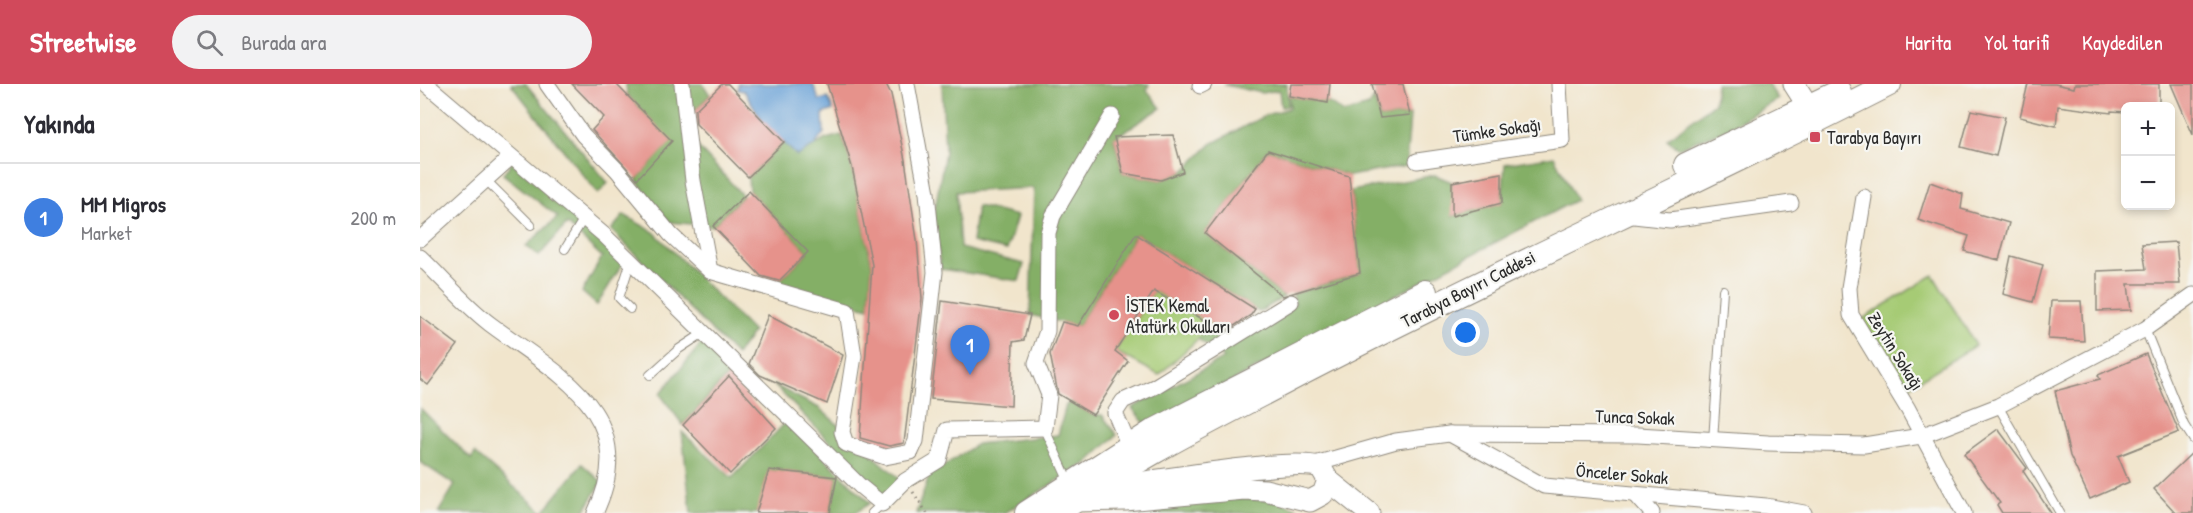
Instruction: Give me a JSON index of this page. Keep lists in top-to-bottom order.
{
  "streets": {
    "main road": ["Tarabya Bayırı Caddesi"],
    "street": [
      "Tümke Sokağı",
      "Zeytin Sokağı",
      "Tunca Sokak",
      "Önceler Sokak"
    ]
  },
  "crossings": [
    ["Zeytin Sokağı", "Tunca Sokak"],
    ["Tunca Sokak", "Önceler Sokak"]
  ],
  "places": {
    "transit": ["Tarabya Bayırı"],
    "other": ["İSTEK Kemal Atatürk Okulları"]
  },
  "page": {
    "header": "Streetwise",
    "search": "Burada ara",
    "nav": ["Harita", "Yol tarifi", "Kaydedilen"],
    "heading": "Yakında",
    "map_buttons": ["+", "−"],
    "list": [
      {
        "mark": "1",
        "name": "MM Migros",
        "note": "Market",
        "value": "200 m"
      }
    ],
    "pins": "1"
  }
}
